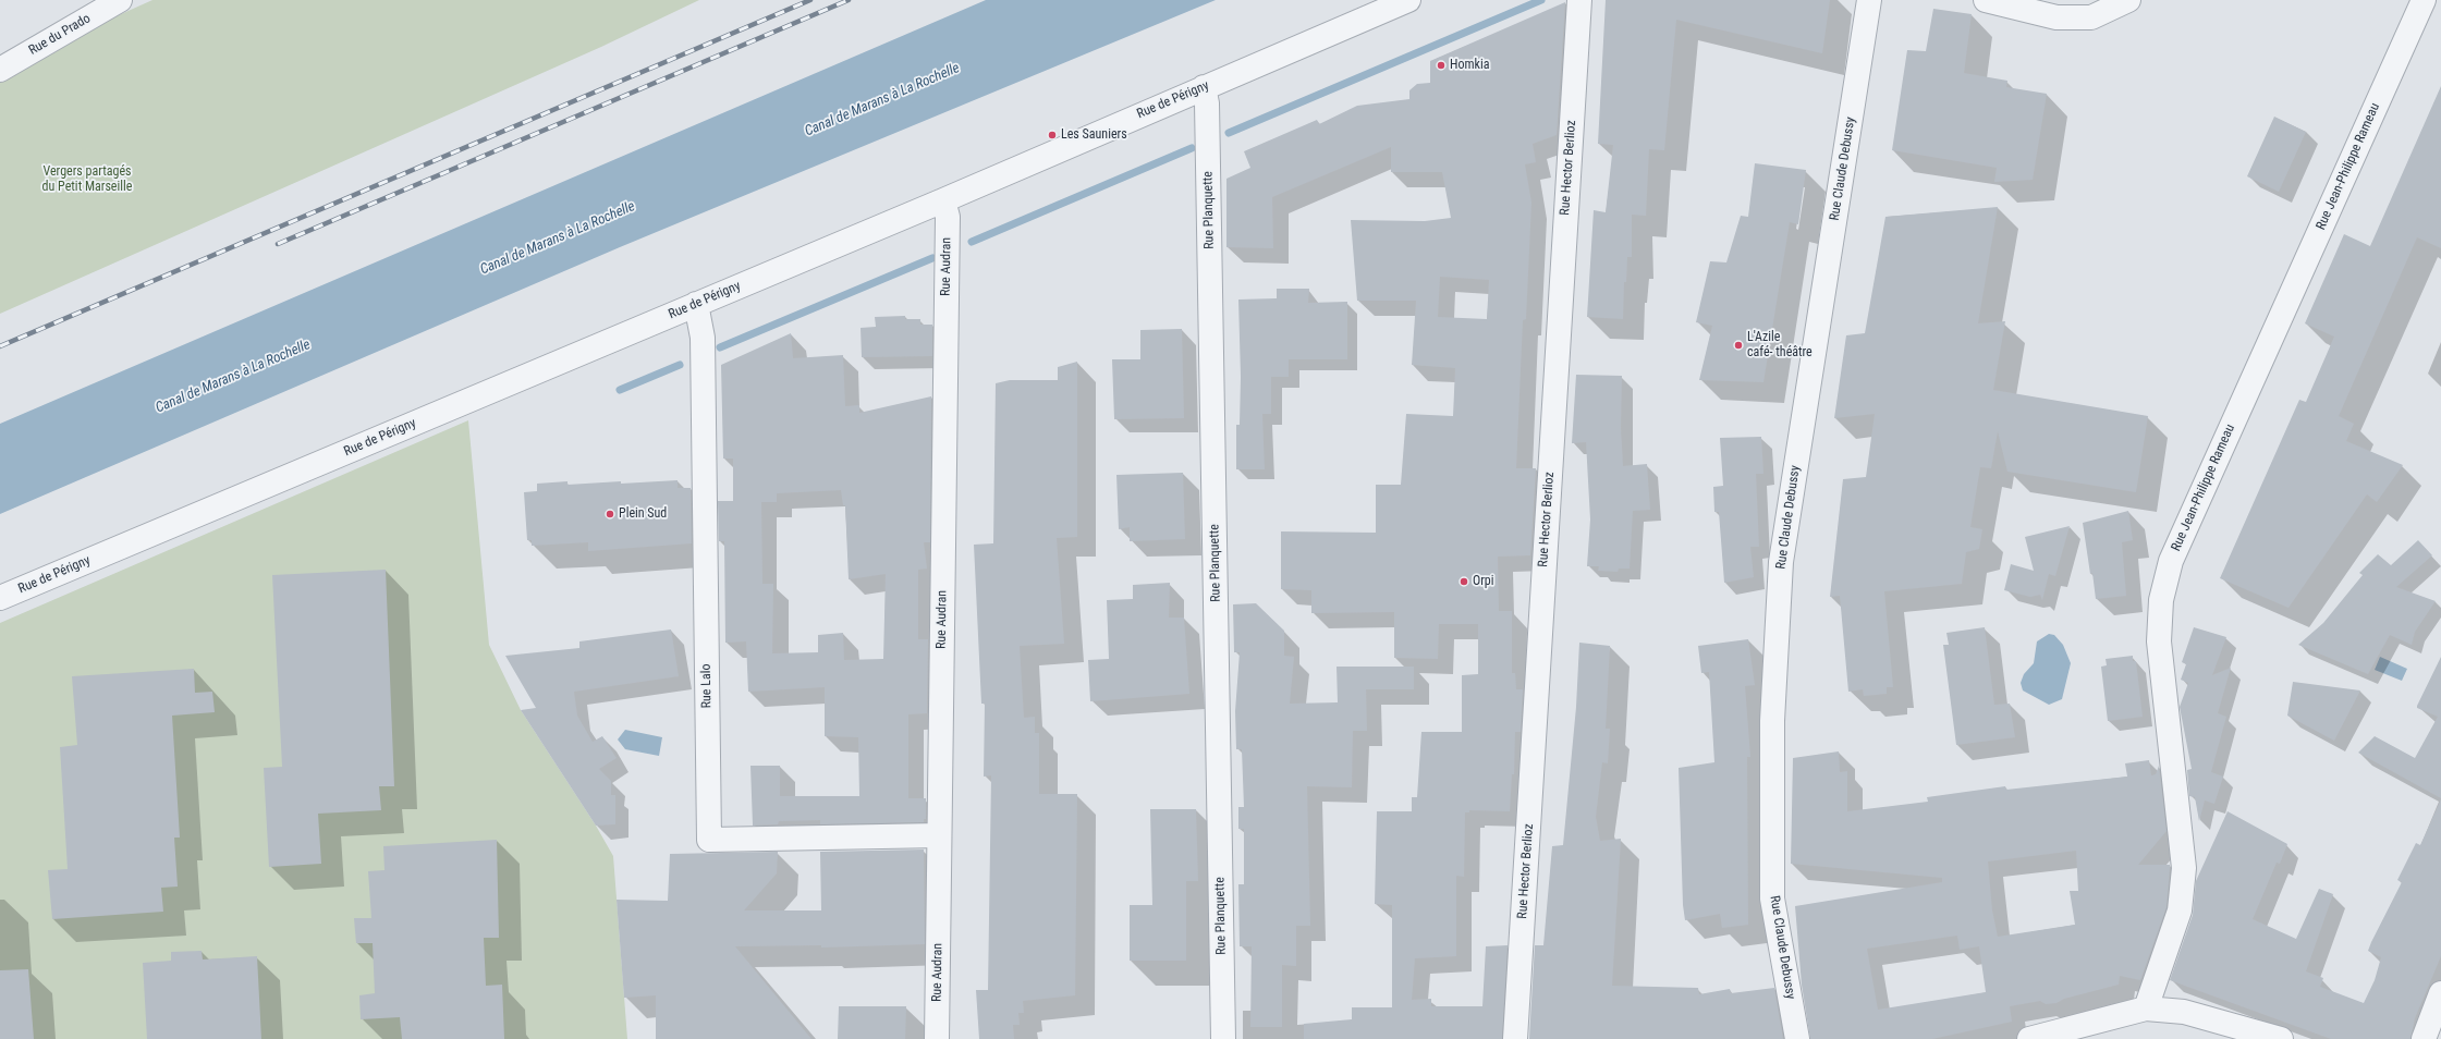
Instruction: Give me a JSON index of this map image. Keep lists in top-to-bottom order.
{
  "streets": {
    "street": [
      "Rue du Prado",
      "Rue de Périgny",
      "Rue Jean-Philippe Rameau",
      "Rue Hector Berlioz",
      "Rue Claude Debussy",
      "Rue Planquette",
      "Rue Audran",
      "Rue Lalo"
    ]
  },
  "crossings": [
    ["Rue de Périgny", "Rue Planquette"],
    ["Rue de Périgny", "Rue Audran"],
    ["Rue de Périgny", "Rue Lalo"],
    ["Rue Audran", "Rue Lalo"]
  ],
  "water": ["Canal de Marans à La Rochelle"],
  "parks": ["Vergers partagés du Petit Marseille"],
  "places": [
    "Homkia",
    "Les Sauniers",
    "L'Azile café- théâtre",
    "Plein Sud",
    "Orpi"
  ]
}
